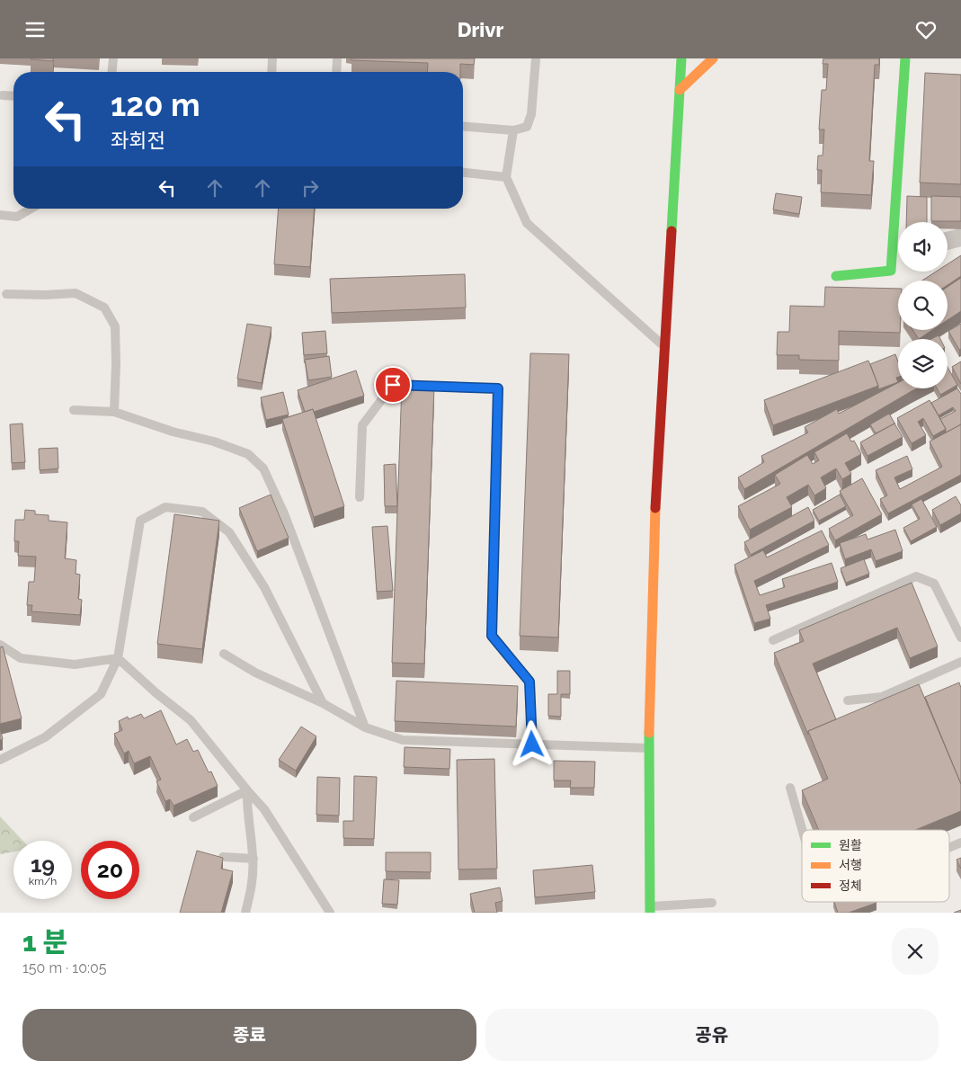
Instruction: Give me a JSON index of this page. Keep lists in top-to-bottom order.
{
  "legend": ["원활", "서행", "정체"],
  "page": {
    "header": "Drivr",
    "turn": ["120 m", "좌회전"],
    "speed": "19 km/h",
    "limit": "20",
    "heading": ["1 분", "150 m · 10:05"],
    "buttons": ["종료", "공유"]
  }
}
